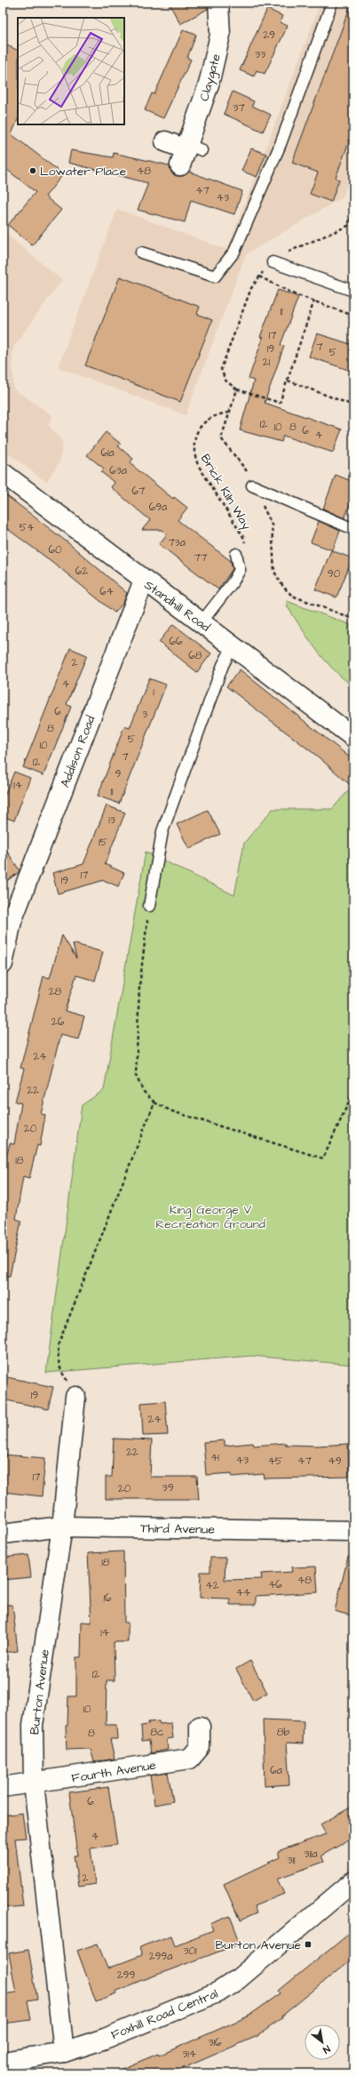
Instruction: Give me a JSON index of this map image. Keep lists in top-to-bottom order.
{
  "streets": {
    "street": [
      "Claygate",
      "Standhill Road",
      "Addison Road",
      "Third Avenue",
      "Burton Avenue",
      "Fourth Avenue",
      "Foxhill Road Central"
    ],
    "path": ["Brick Kiln Way"]
  },
  "crossings": [
    ["Standhill Road", "Addison Road"],
    ["Third Avenue", "Burton Avenue"],
    ["Burton Avenue", "Fourth Avenue"],
    ["Burton Avenue", "Foxhill Road Central"]
  ],
  "parks": ["King George V Recreation Ground"],
  "places": {
    "other": ["Lowater Place"],
    "transit": ["Burton Avenue"]
  },
  "house_numbers": [
    "29",
    "33",
    "37",
    "48",
    "47",
    "43",
    "11",
    "17",
    "7",
    "19",
    "5",
    "21",
    "12",
    "10",
    "8",
    "6",
    "4",
    "61a",
    "63a",
    "67",
    "69a",
    "54",
    "73a",
    "60",
    "77",
    "62",
    "90",
    "64",
    "66",
    "68",
    "2",
    "4",
    "1",
    "6",
    "3",
    "8",
    "5",
    "10",
    "7",
    "12",
    "9",
    "14",
    "11",
    "13",
    "15",
    "17",
    "19",
    "28",
    "26",
    "24",
    "22",
    "20",
    "18",
    "19",
    "24",
    "22",
    "41",
    "43",
    "45",
    "47",
    "49",
    "17",
    "39",
    "20",
    "18",
    "48",
    "46",
    "42",
    "44",
    "16",
    "14",
    "12",
    "10",
    "8c",
    "8b",
    "8",
    "6a",
    "6",
    "4",
    "311a",
    "311",
    "2",
    "301",
    "299a",
    "299",
    "316",
    "314"
  ],
  "north": "bottom right"
}
